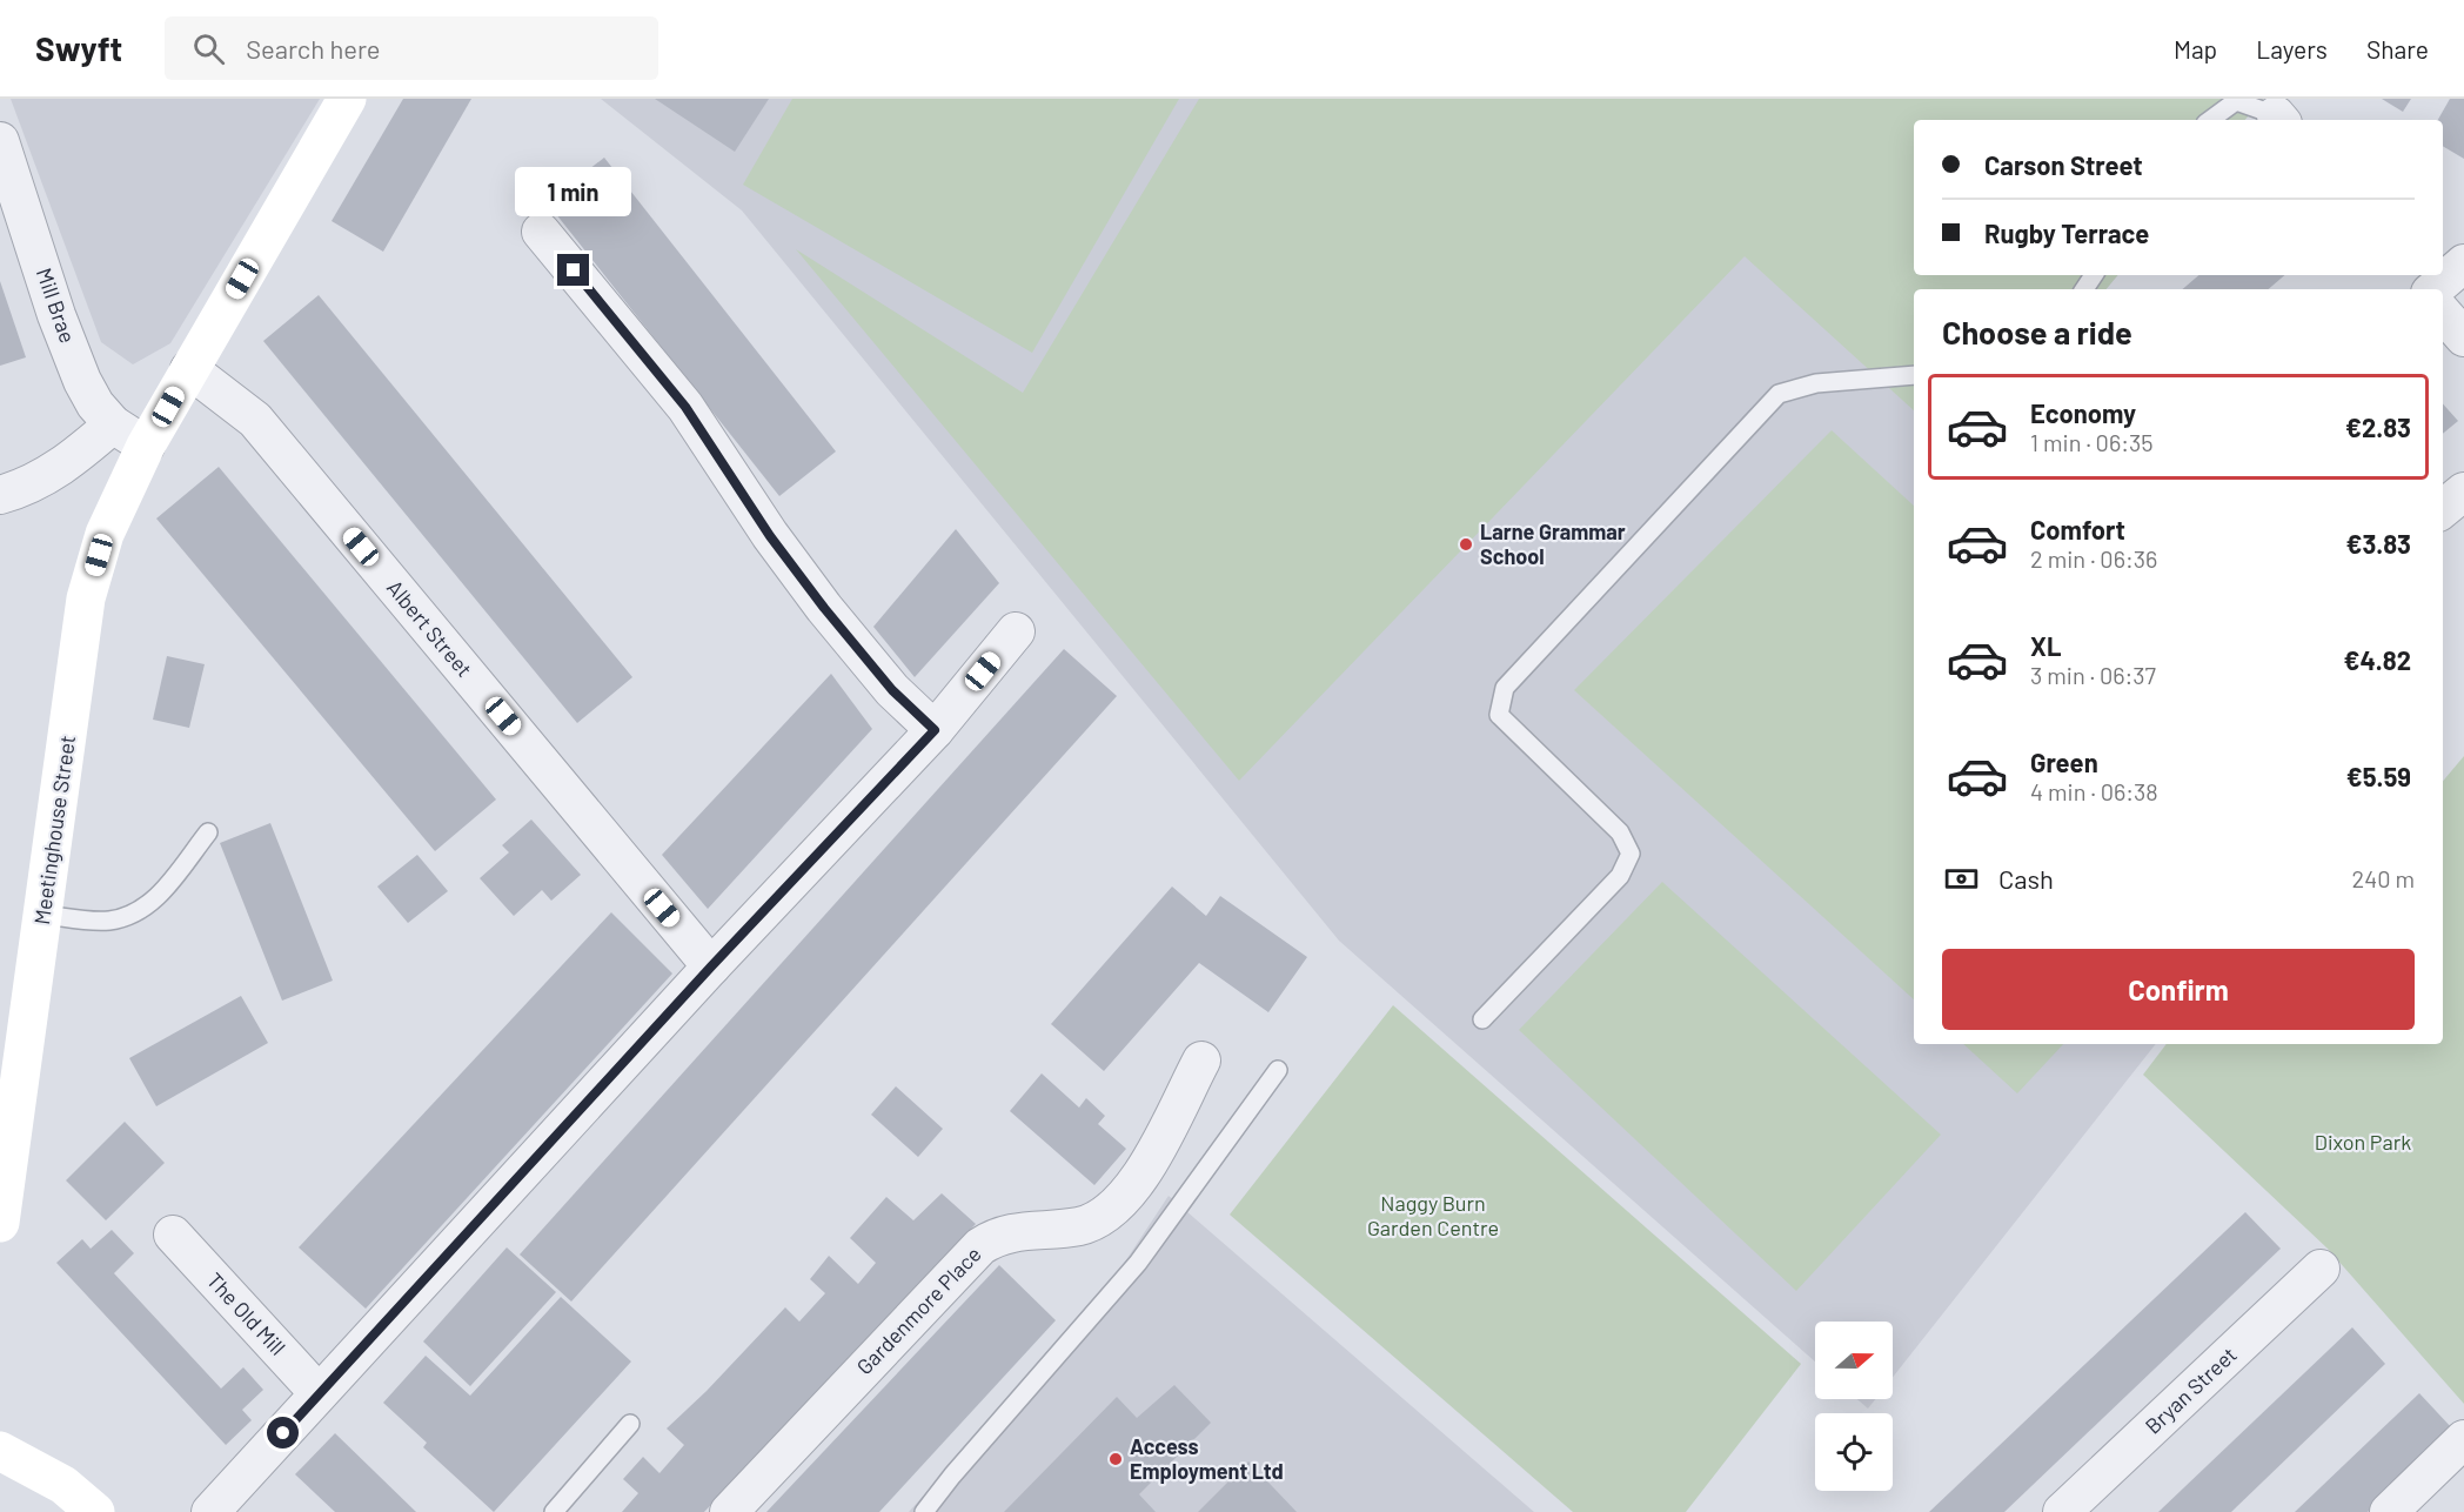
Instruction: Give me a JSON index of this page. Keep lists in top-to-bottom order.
{
  "streets": {
    "street": [
      "Mill Brae",
      "Albert Street",
      "Meetinghouse Street",
      "Gardenmore Place",
      "The Old Mill",
      "Bryan Street"
    ]
  },
  "crossings": [
    ["Mill Brae", "Meetinghouse Street"],
    ["Albert Street", "Meetinghouse Street"]
  ],
  "parks": ["Dixon Park", "Naggy Burn Garden Centre"],
  "places": ["Larne Grammar School", "Access Employment Ltd"],
  "north": "right",
  "page": {
    "header": "Swyft",
    "search": "Search here",
    "nav": ["Map", "Layers", "Share"],
    "banner": ["Carson Street", "Rugby Terrace"],
    "bubble": "1 min",
    "heading": "Choose a ride",
    "list": [
      {
        "name": "Economy",
        "note": "1 min · 06:35",
        "value": "€2.83"
      },
      {
        "name": "Comfort",
        "note": "2 min · 06:36",
        "value": "€3.83"
      },
      {
        "name": "XL",
        "note": "3 min · 06:37",
        "value": "€4.82"
      },
      {
        "name": "Green",
        "note": "4 min · 06:38",
        "value": "€5.59"
      }
    ],
    "pay": ["Cash", "240 m"],
    "buttons": "Confirm"
  }
}
